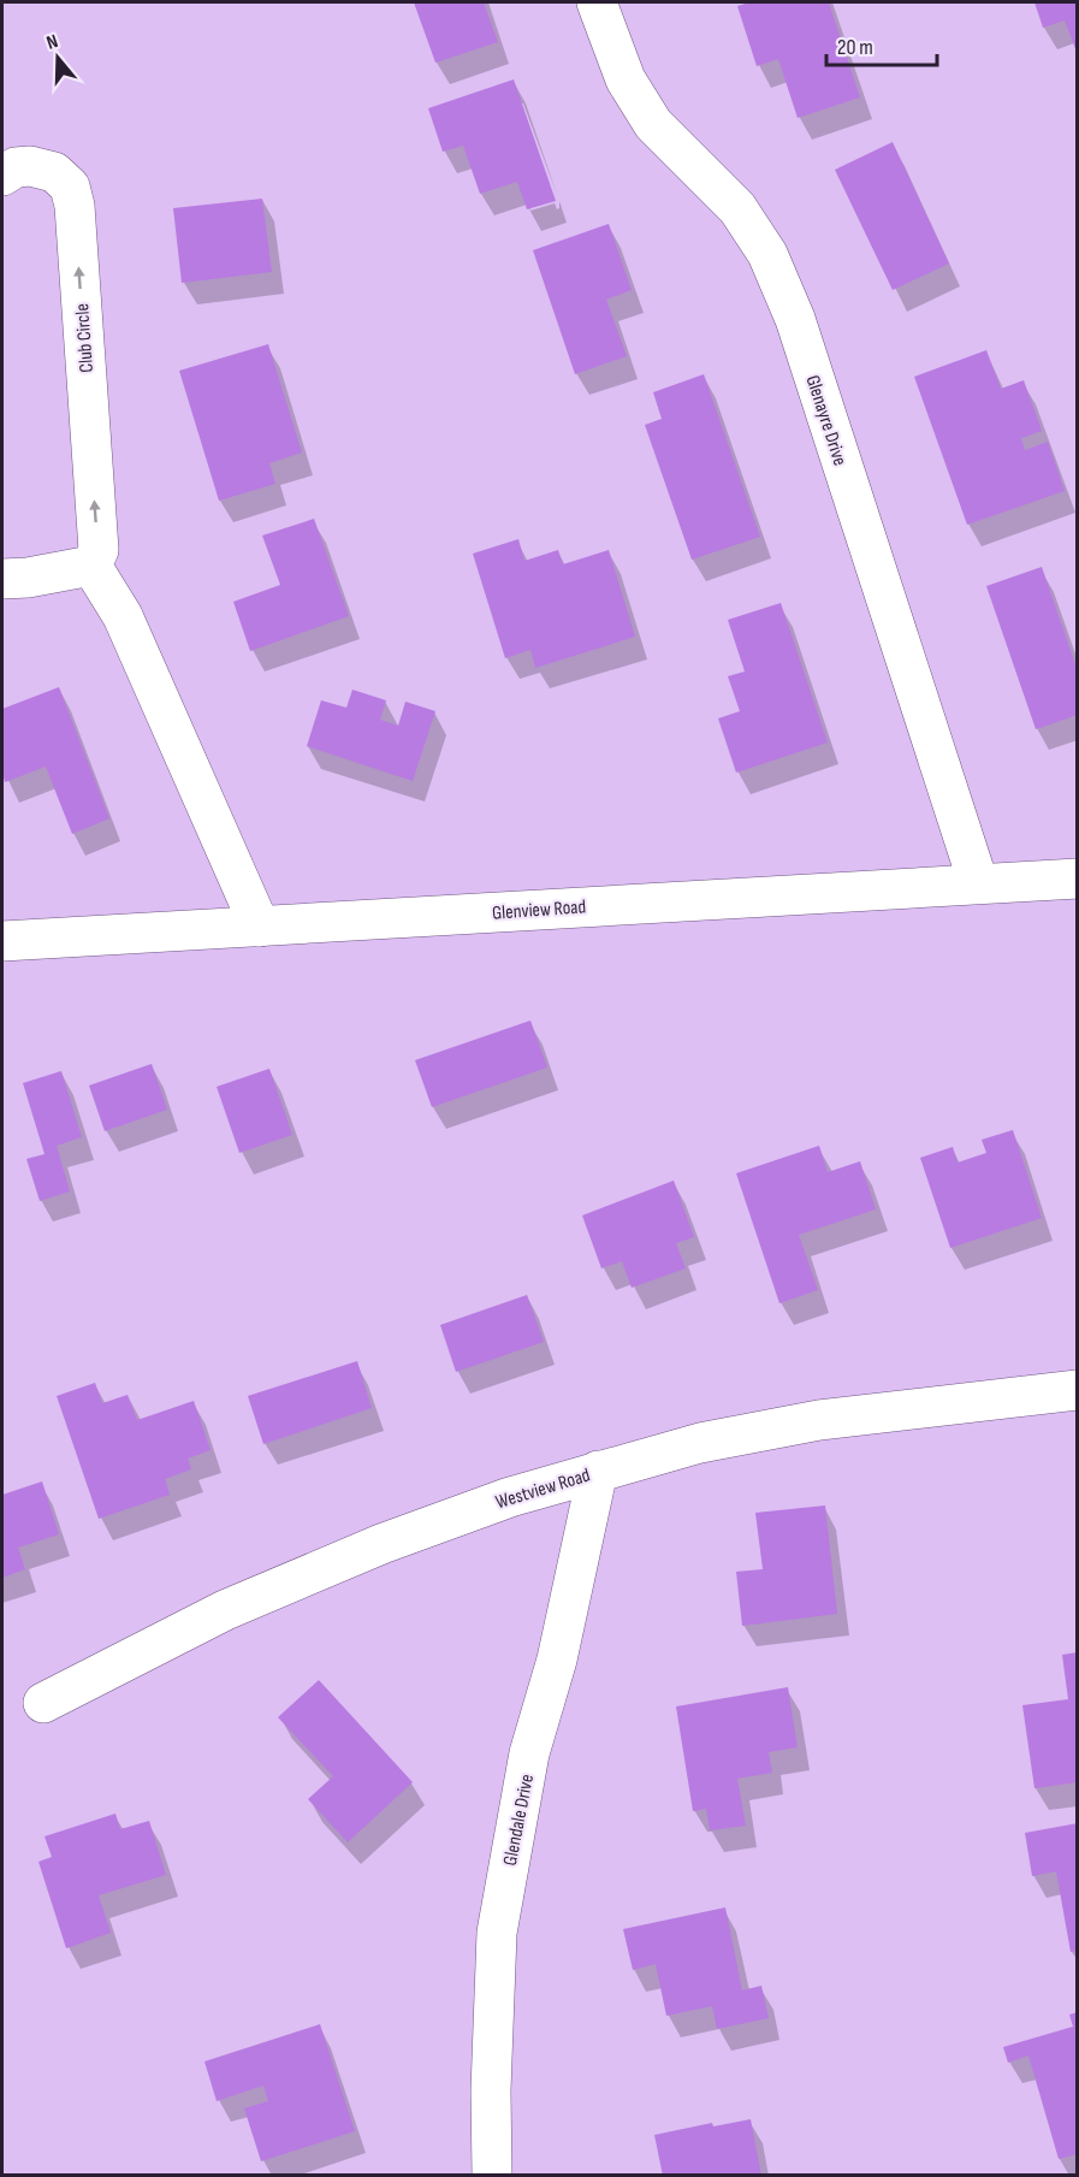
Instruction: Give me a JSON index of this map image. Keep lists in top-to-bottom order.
{
  "streets": {
    "street": [
      "Club Circle",
      "Glenayre Drive",
      "Glenview Road",
      "Westview Road",
      "Glendale Drive"
    ]
  },
  "crossings": [
    ["Glenayre Drive", "Glenview Road"],
    ["Westview Road", "Glendale Drive"]
  ],
  "one_way": ["Club Circle"],
  "scale_bar": "20 m",
  "north": "top"
}
